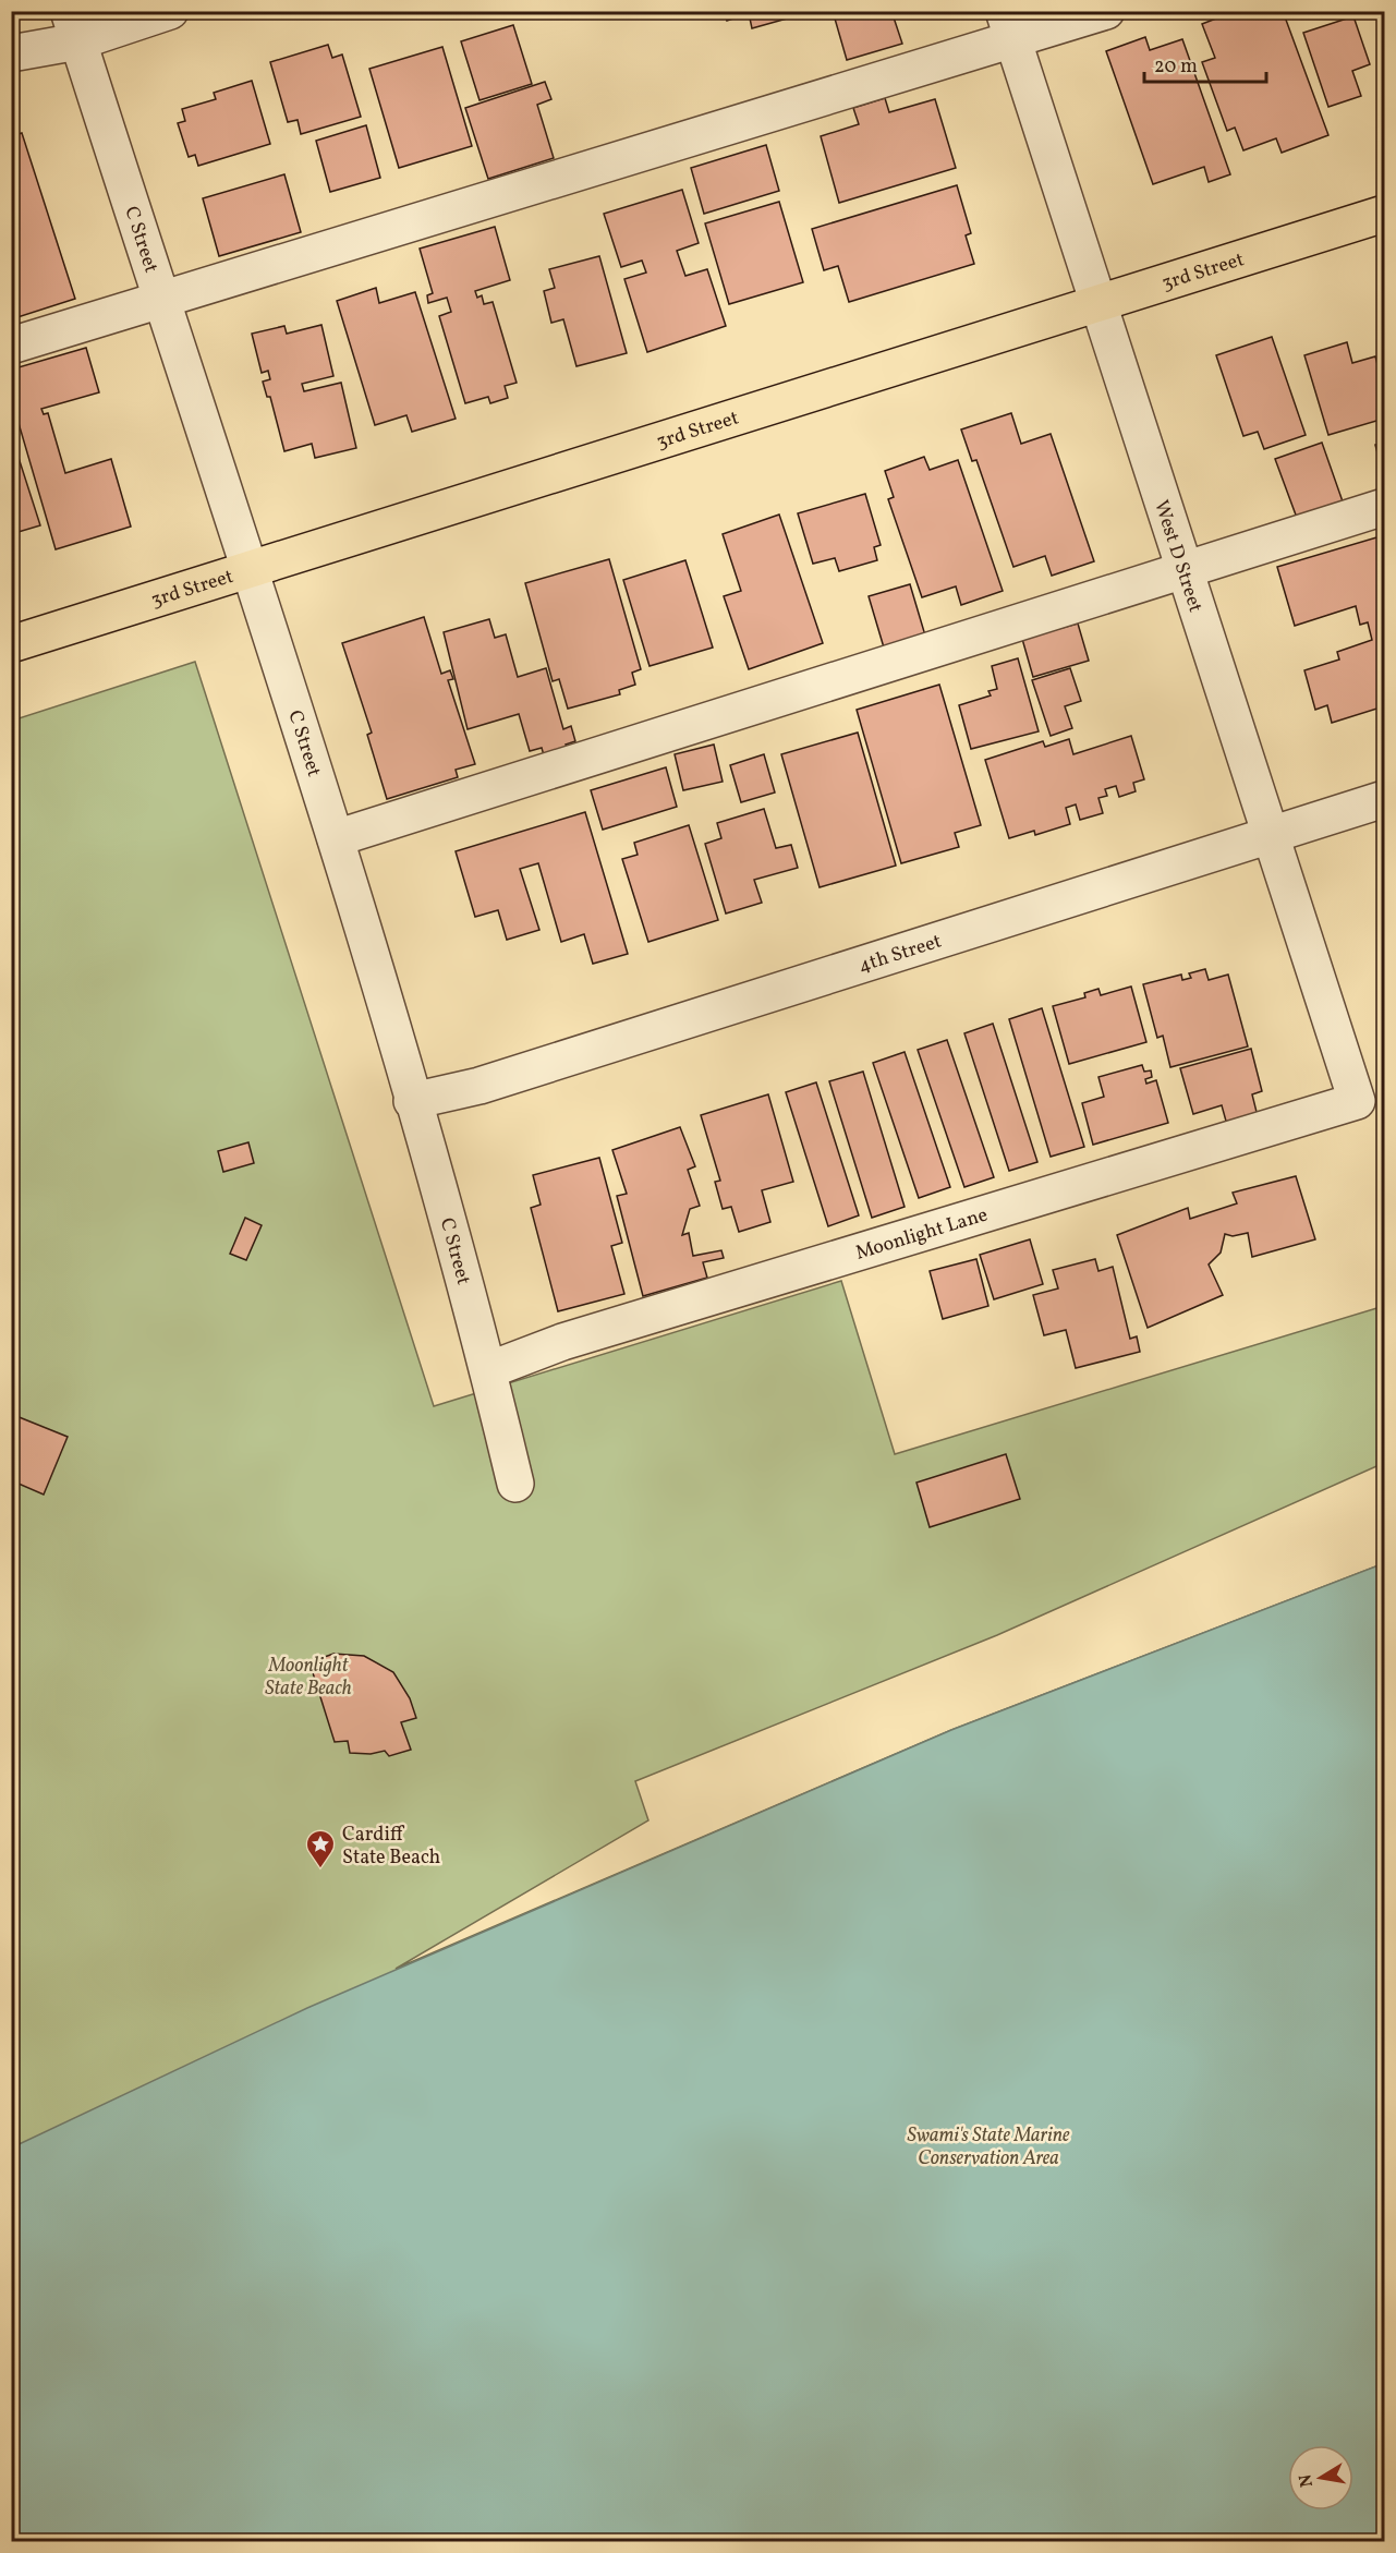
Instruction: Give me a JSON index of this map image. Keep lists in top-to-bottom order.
{
  "streets": {
    "main road": ["3rd Street"],
    "street": [
      "C Street",
      "West D Street",
      "4th Street",
      "Moonlight Lane"
    ]
  },
  "crossings": [
    ["C Street", "3rd Street"],
    ["C Street", "4th Street"],
    ["C Street", "Moonlight Lane"],
    ["3rd Street", "West D Street"],
    ["West D Street", "4th Street"],
    ["West D Street", "Moonlight Lane"]
  ],
  "parks": ["Moonlight State Beach", "Swami's State Marine Conservation Area"],
  "places": {
    "place": ["Cardiff State Beach"]
  },
  "scale_bar": "20 m",
  "north": "left"
}
